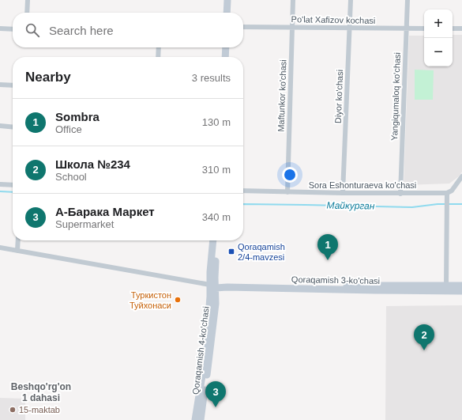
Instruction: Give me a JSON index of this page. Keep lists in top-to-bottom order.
{
  "streets": {
    "main road": ["Qoraqamish 3-ko'chasi", "Qoraqamish 4-ko'chasi"],
    "street": [
      "Po'lat Xafizov kochasi",
      "Maftunkor ko'chasi",
      "Diyor ko'chasi",
      "Yangiqumaloq ko'chasi",
      "Sora Eshonturaeva ko'chasi"
    ]
  },
  "crossings": [
    ["Po'lat Xafizov kochasi", "Maftunkor ko'chasi"],
    ["Po'lat Xafizov kochasi", "Diyor ko'chasi"],
    ["Po'lat Xafizov kochasi", "Yangiqumaloq ko'chasi"],
    ["Maftunkor ko'chasi", "Sora Eshonturaeva ko'chasi"],
    ["Diyor ko'chasi", "Sora Eshonturaeva ko'chasi"],
    ["Yangiqumaloq ko'chasi", "Sora Eshonturaeva ko'chasi"],
    ["Qoraqamish 3-ko'chasi", "Qoraqamish 4-ko'chasi"]
  ],
  "districts": ["Beshqo'rg'on 1 dahasi"],
  "water": ["Майкурган"],
  "places": {
    "transit": ["Qoraqamish 2/4-mavzesi"],
    "other": ["Туркистон Туйхонаси", "15-maktab"]
  },
  "page": {
    "map_buttons": ["+", "−"],
    "search": "Search here",
    "heading": ["Nearby", "3 results"],
    "list": [
      {
        "mark": "1",
        "name": "Sombra",
        "note": "Office",
        "value": "130 m"
      },
      {
        "mark": "2",
        "name": "Школа №234",
        "note": "School",
        "value": "310 m"
      },
      {
        "mark": "3",
        "name": "А-Барака Маркет",
        "note": "Supermarket",
        "value": "340 m"
      }
    ],
    "pins": ["1", "2", "3"]
  }
}
